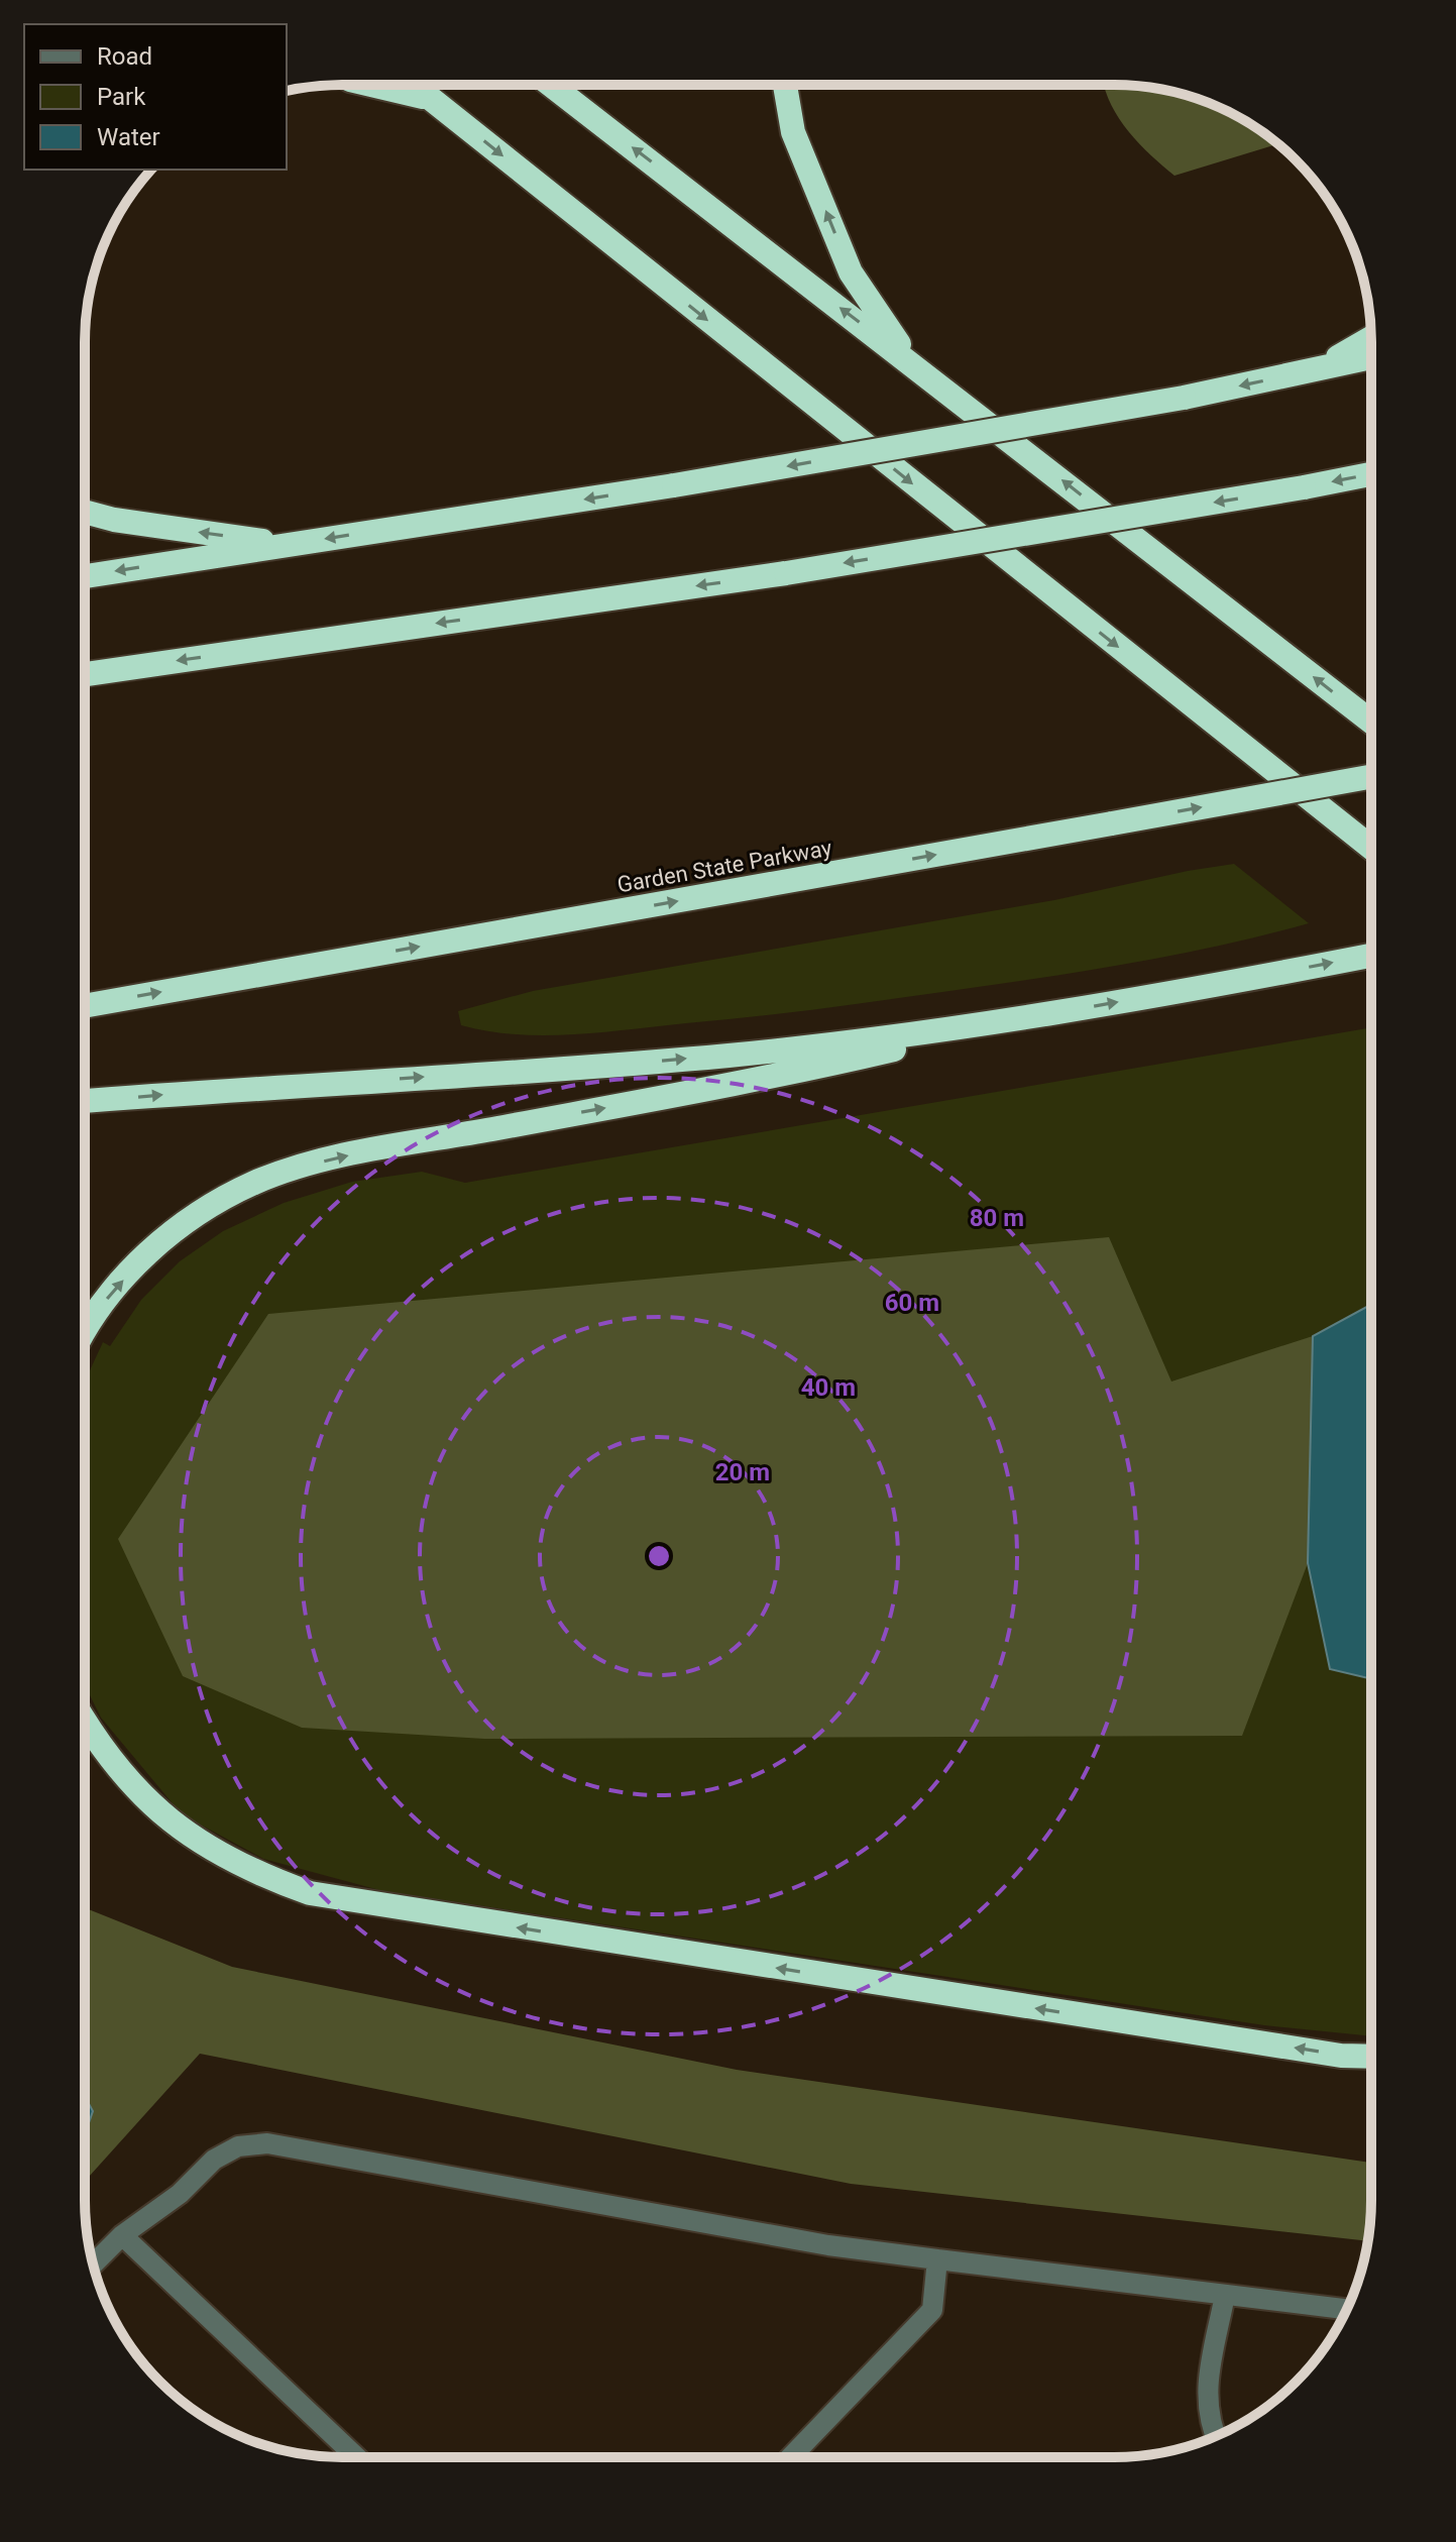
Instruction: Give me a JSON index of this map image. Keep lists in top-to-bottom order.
{
  "streets": {
    "highway": ["Garden State Parkway"]
  },
  "legend": ["Road", "Park", "Water"],
  "rings": [
    "80 m",
    "60 m",
    "40 m",
    "20 m"
  ]
}
